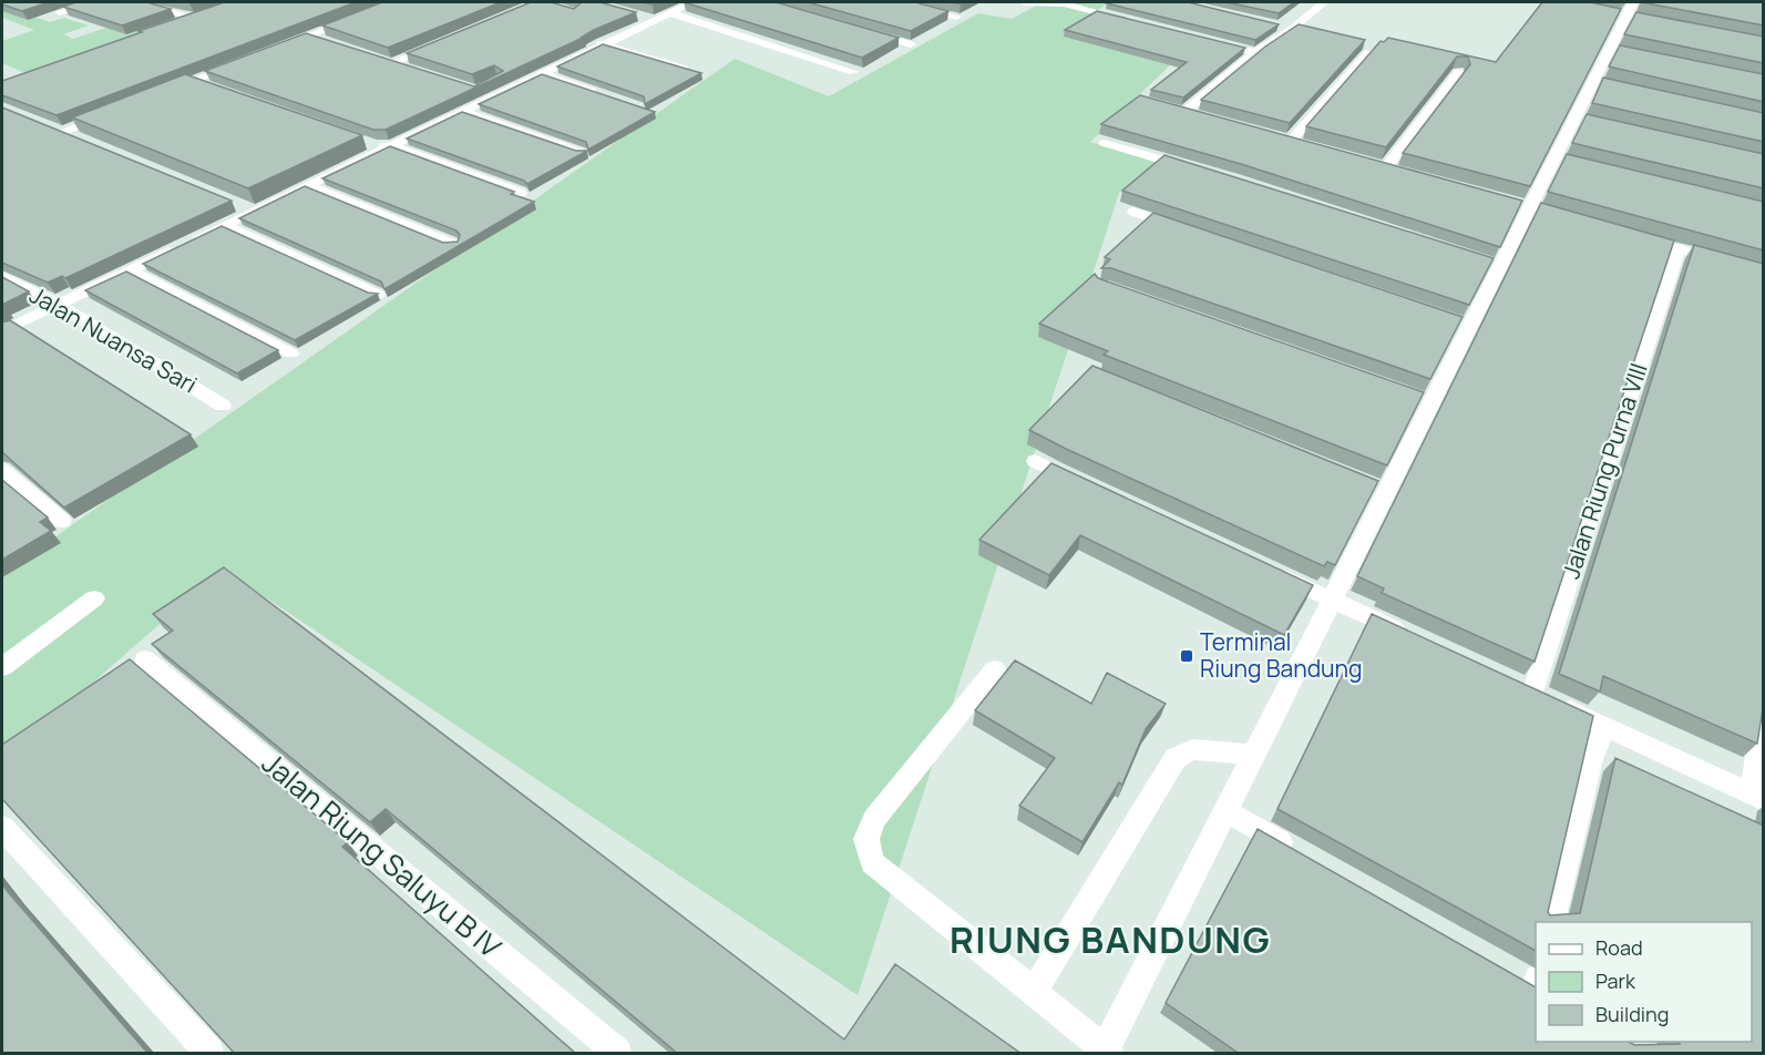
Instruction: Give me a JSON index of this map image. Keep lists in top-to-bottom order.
{
  "streets": {
    "street": ["Jalan Nuansa Sari", "Jalan Riung Purna VIII", "Jalan Riung Saluyu B IV"]
  },
  "districts": ["RIUNG BANDUNG"],
  "places": {
    "transit": ["Terminal Riung Bandung"]
  },
  "legend": ["Road", "Park", "Building"]
}
